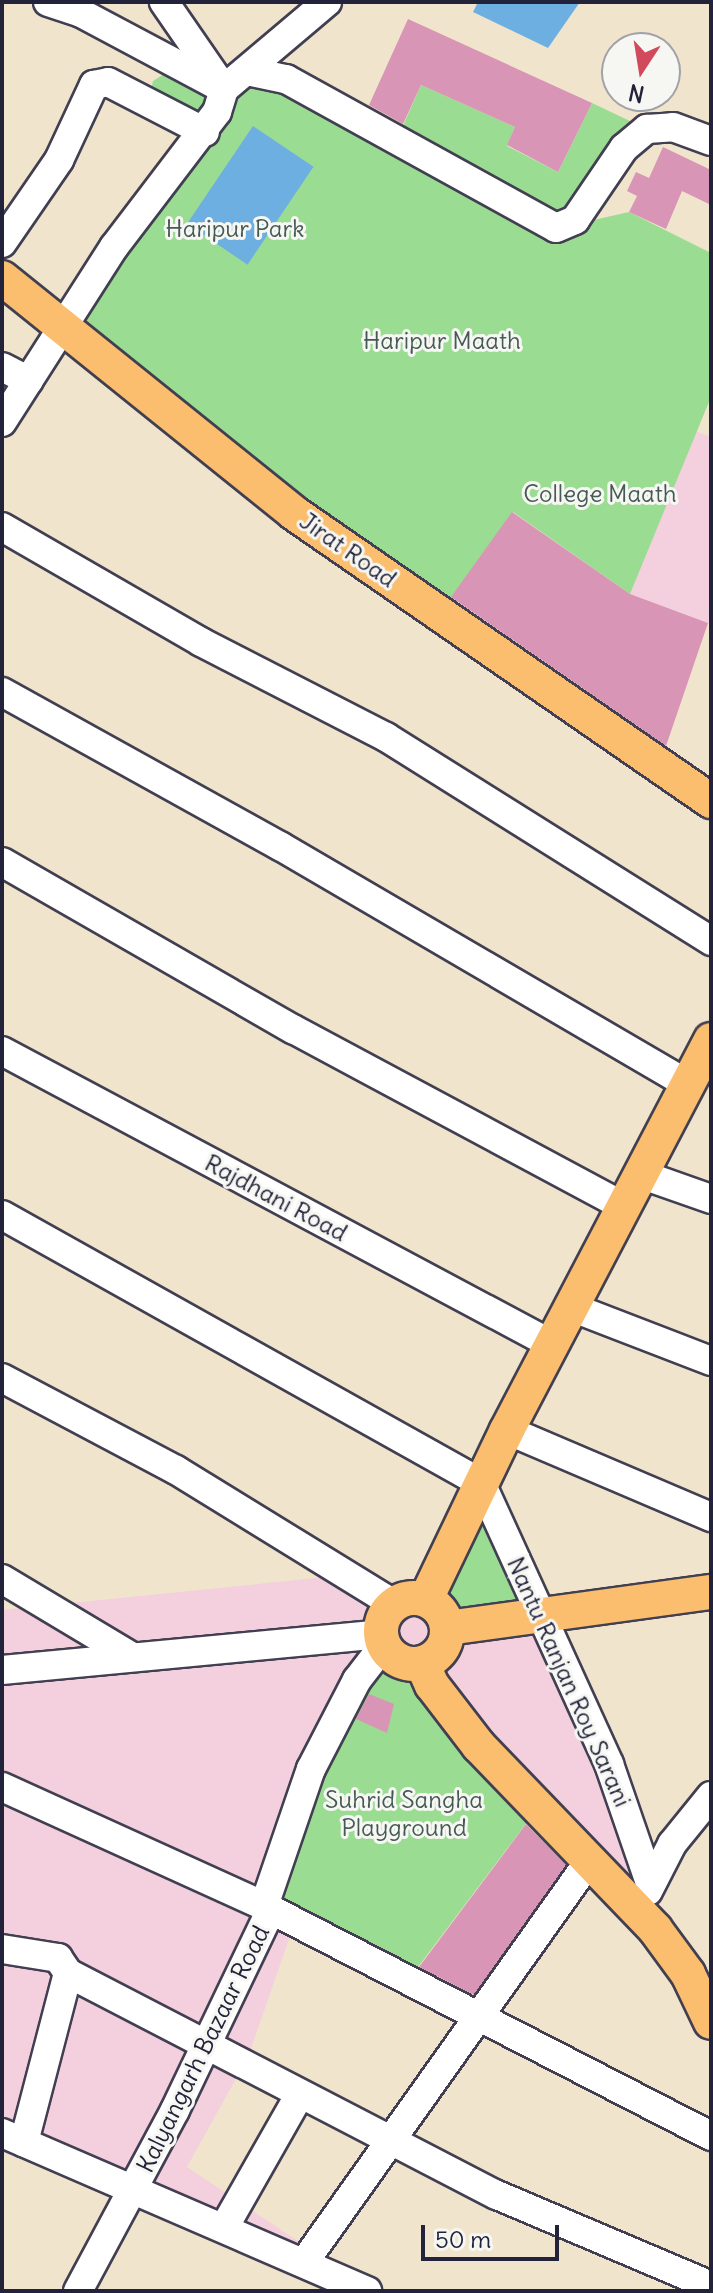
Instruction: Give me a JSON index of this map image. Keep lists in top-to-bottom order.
{
  "streets": {
    "main road": ["Jirat Road"],
    "street": ["Rajdhani Road", "Nantu Ranjan Roy Sarani", "Kalyangarh Bazaar Road"]
  },
  "parks": [
    "Haripur Park",
    "Haripur Maath",
    "College Maath",
    "Suhrid Sangha Playground"
  ],
  "scale_bar": "50 m",
  "north": "bottom"
}
